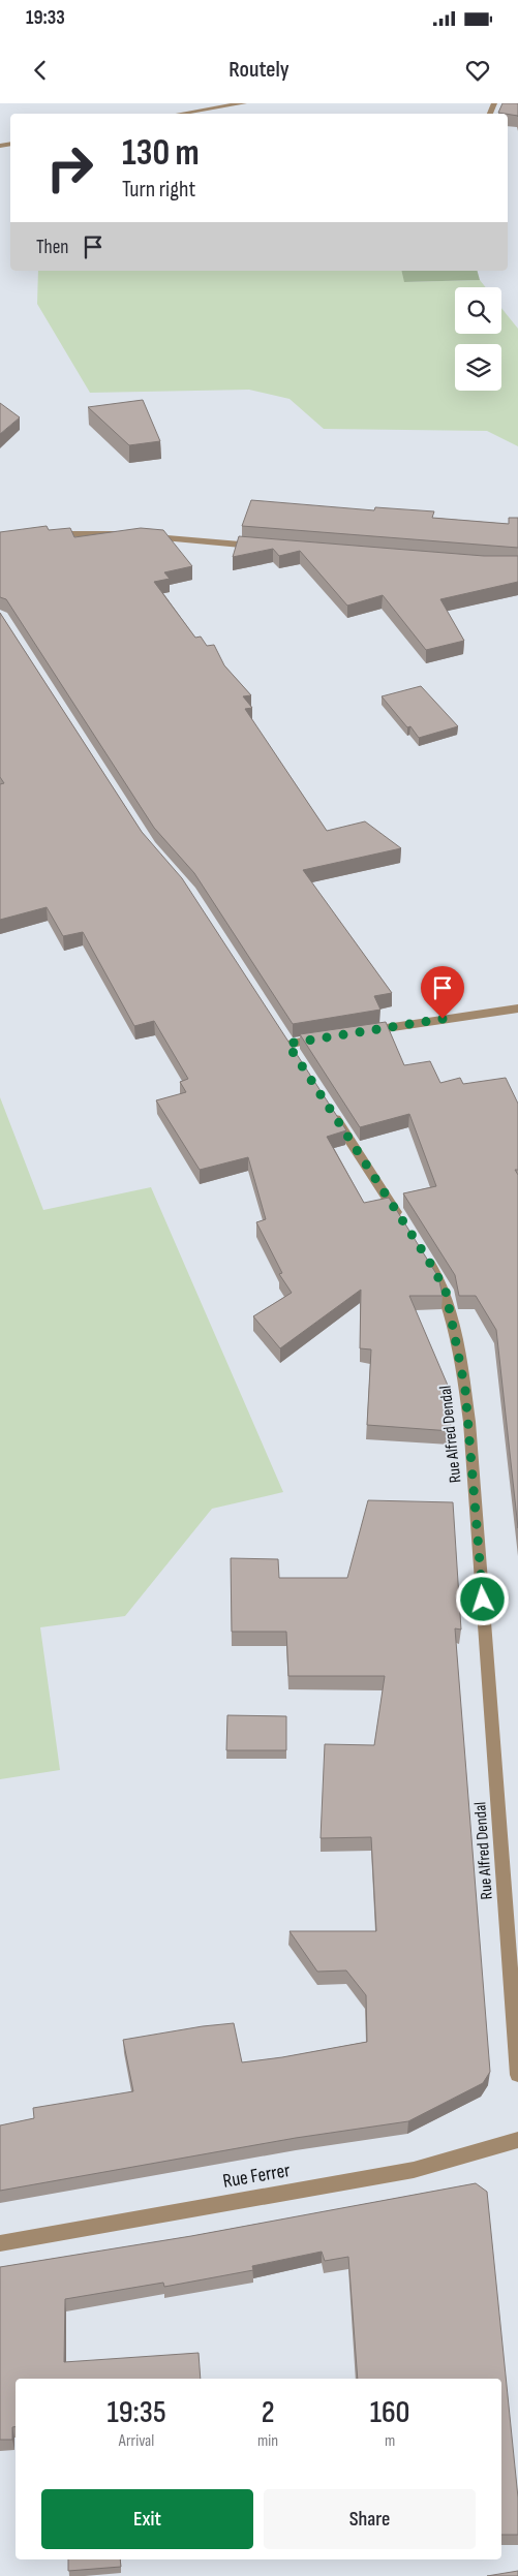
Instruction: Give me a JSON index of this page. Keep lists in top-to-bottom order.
{
  "streets": {
    "street": ["Rue Alfred Dendal", "Rue Ferrer"]
  },
  "page": {
    "status": "19:33",
    "header": "Routely",
    "turn": ["130 m", "Turn right"],
    "then": "Then",
    "eta": [
      "19:35",
      "Arrival",
      "2",
      "min",
      "160",
      "m"
    ],
    "buttons": ["Exit", "Share"]
  }
}
